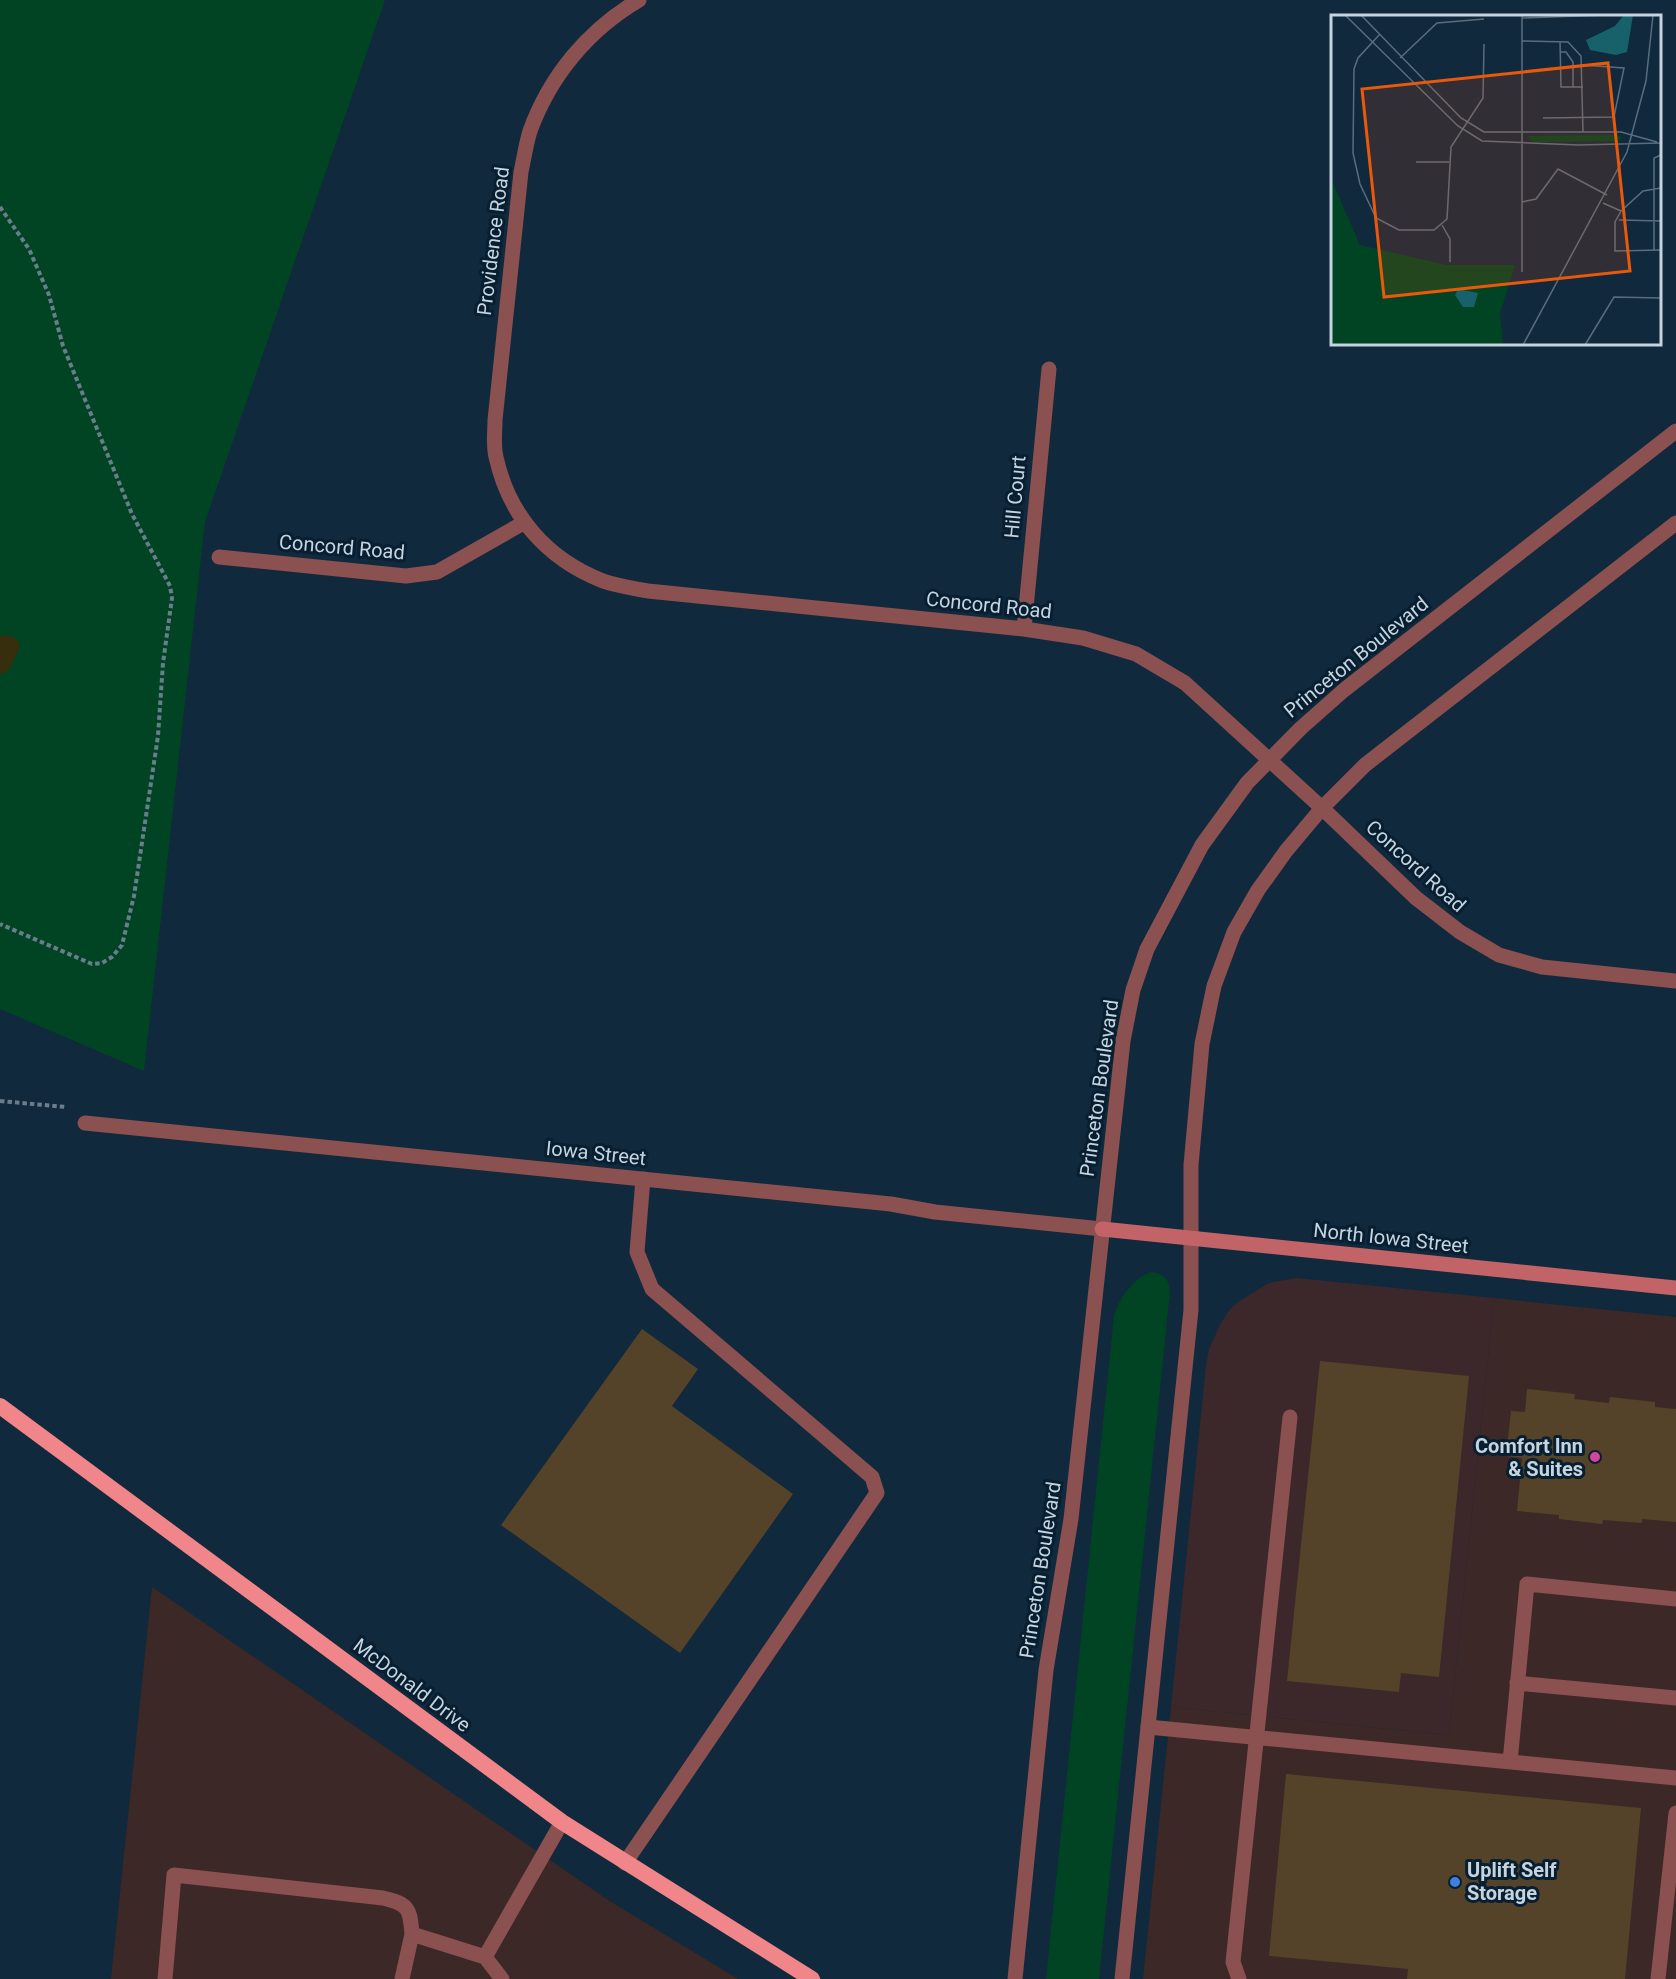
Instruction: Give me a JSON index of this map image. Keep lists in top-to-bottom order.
{
  "streets": {
    "highway": ["McDonald Drive"],
    "main road": ["North Iowa Street"],
    "street": [
      "Providence Road",
      "Hill Court",
      "Concord Road",
      "Princeton Boulevard",
      "Iowa Street"
    ]
  },
  "crossings": [
    ["Providence Road", "Concord Road"],
    ["Hill Court", "Concord Road"],
    ["Concord Road", "Princeton Boulevard"],
    ["Princeton Boulevard", "Iowa Street"],
    ["Princeton Boulevard", "North Iowa Street"],
    ["Iowa Street", "North Iowa Street"]
  ],
  "places": ["Comfort Inn & Suites", "Uplift Self Storage"]
}
